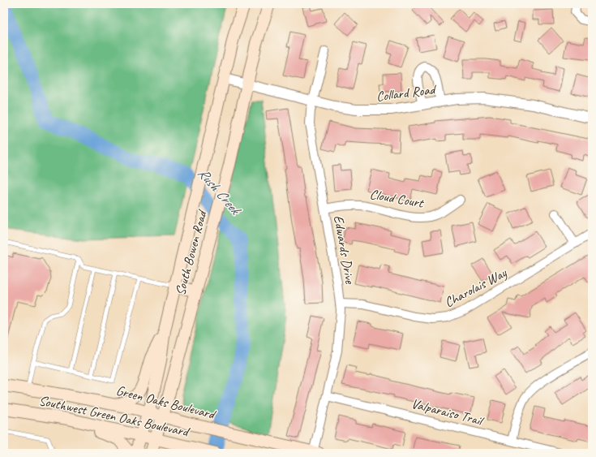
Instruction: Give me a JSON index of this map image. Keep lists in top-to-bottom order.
{
  "streets": {
    "main road": ["South Bowen Road", "Green Oaks Boulevard", "Southwest Green Oaks Boulevard"],
    "street": [
      "Collard Road",
      "Cloud Court",
      "Edwards Drive",
      "Charolais Way",
      "Valparaiso Trail"
    ]
  },
  "crossings": [
    ["Collard Road", "Edwards Drive"],
    ["Collard Road", "South Bowen Road"],
    ["Cloud Court", "Edwards Drive"],
    ["Edwards Drive", "Charolais Way"],
    ["Edwards Drive", "Green Oaks Boulevard"],
    ["Edwards Drive", "Valparaiso Trail"],
    ["South Bowen Road", "Green Oaks Boulevard"],
    ["South Bowen Road", "Southwest Green Oaks Boulevard"]
  ],
  "water": ["Rush Creek"]
}
